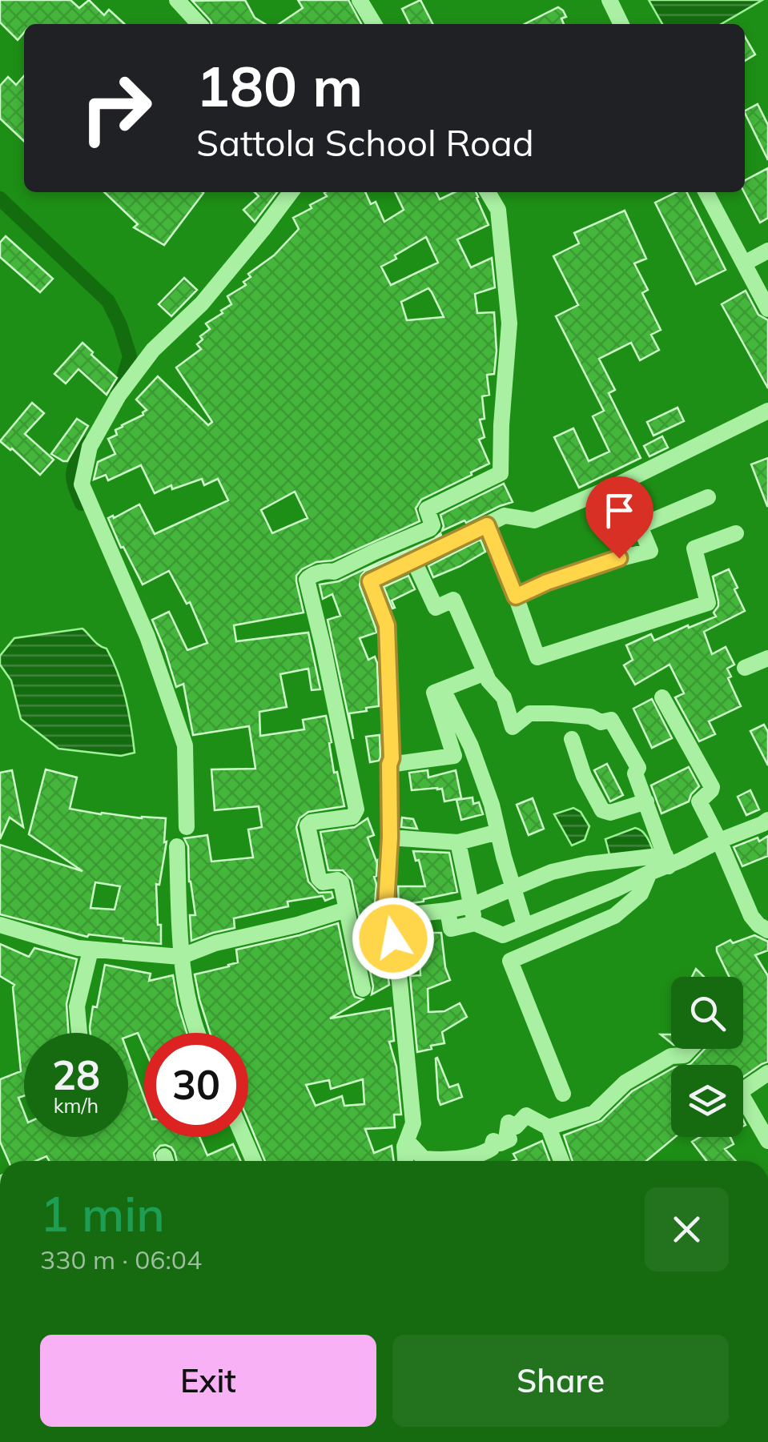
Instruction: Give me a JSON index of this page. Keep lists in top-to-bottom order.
{
  "page": {
    "turn": ["180 m", "Sattola School Road"],
    "speed": "28 km/h",
    "limit": "30",
    "heading": ["1 min", "330 m · 06:04"],
    "buttons": ["Exit", "Share"]
  }
}
